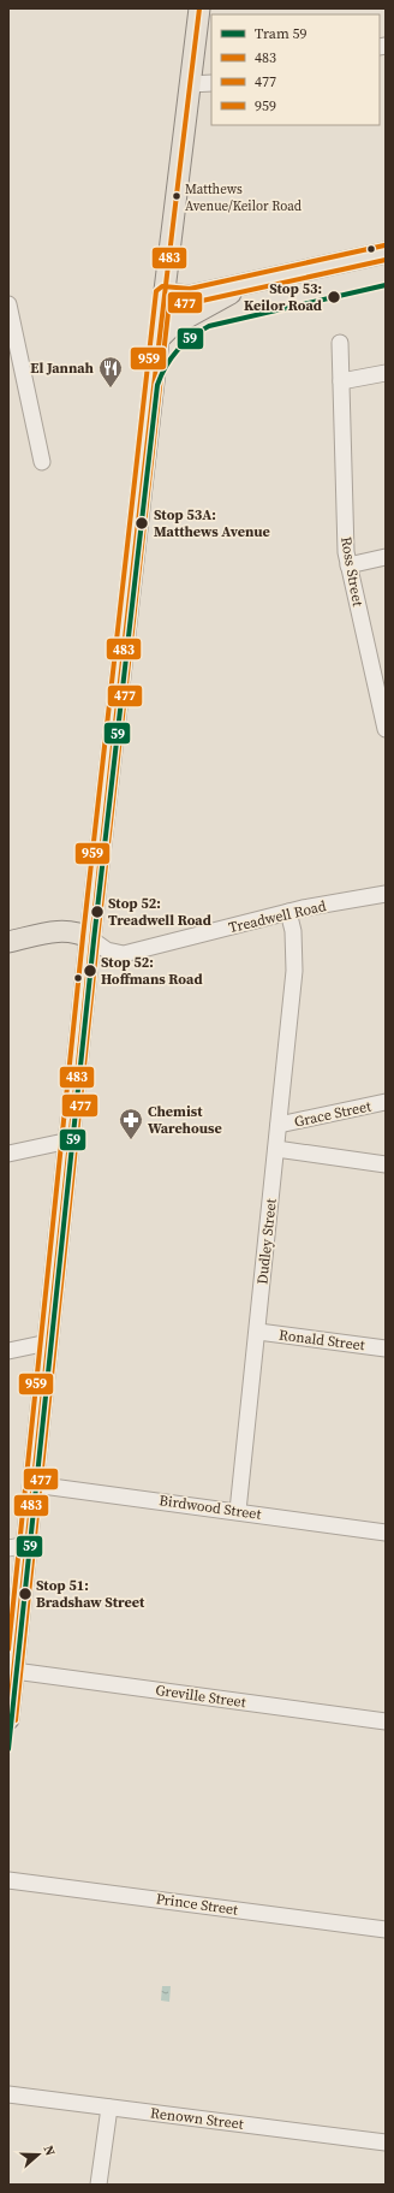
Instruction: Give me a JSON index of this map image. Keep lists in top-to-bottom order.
{
  "streets": {
    "street": [
      "Ross Street",
      "Treadwell Road",
      "Grace Street",
      "Dudley Street",
      "Ronald Street",
      "Birdwood Street",
      "Greville Street",
      "Prince Street",
      "Renown Street"
    ]
  },
  "crossings": [
    ["Treadwell Road", "Dudley Street"],
    ["Grace Street", "Dudley Street"],
    ["Dudley Street", "Ronald Street"],
    ["Dudley Street", "Birdwood Street"]
  ],
  "places": {
    "other": [
      "Matthews Avenue/Keilor Road",
      "Stop 53: Keilor Road",
      "Stop 53A: Matthews Avenue",
      "Stop 52: Treadwell Road",
      "Stop 52: Hoffmans Road",
      "Stop 51: Bradshaw Street"
    ],
    "restaurant": ["El Jannah"],
    "pharmacy": ["Chemist Warehouse"]
  },
  "lines": [
    "transit line 483",
    "transit line 959",
    "transit line 477",
    "tram line 59"
  ],
  "legend": [
    "Tram 59",
    "483",
    "477",
    "959"
  ],
  "north": "right"
}
